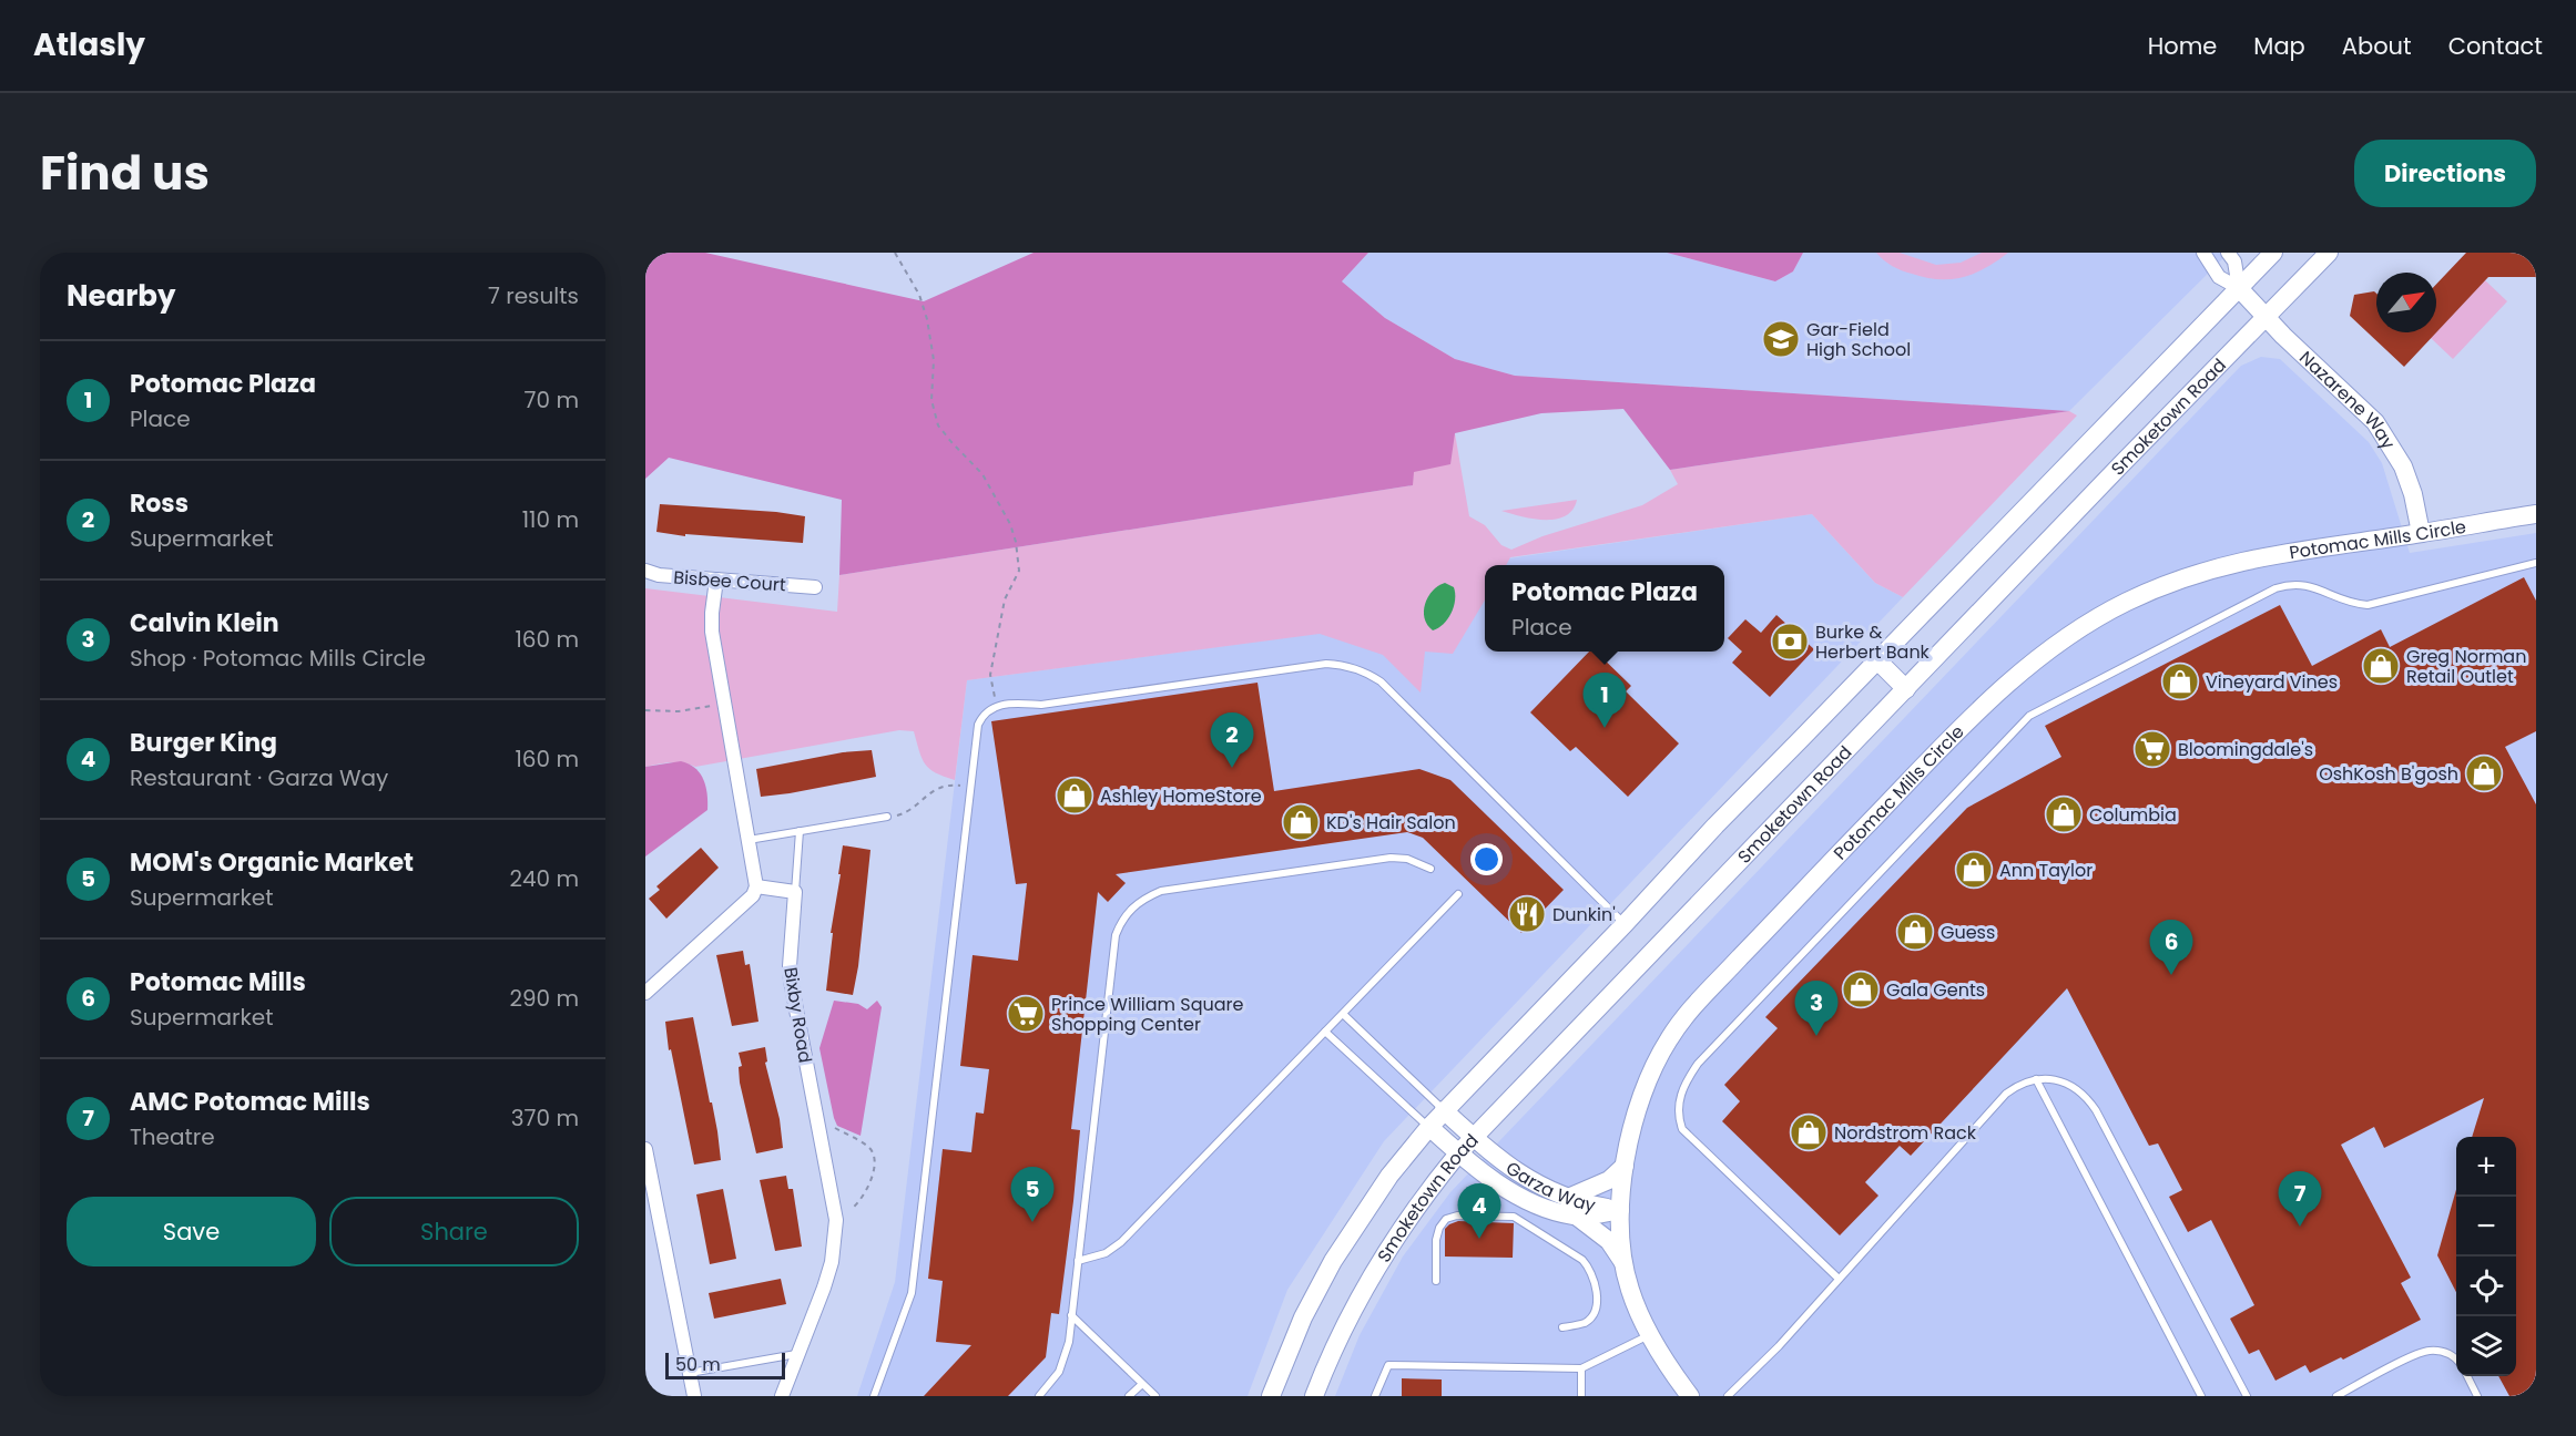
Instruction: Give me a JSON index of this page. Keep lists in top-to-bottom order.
{
  "streets": {
    "main road": [
      "Nazarene Way",
      "Smoketown Road",
      "Potomac Mills Circle",
      "Garza Way"
    ],
    "street": ["Bisbee Court", "Bixby Road"]
  },
  "crossings": [
    ["Nazarene Way", "Smoketown Road"],
    ["Nazarene Way", "Potomac Mills Circle"],
    ["Smoketown Road", "Garza Way"],
    ["Potomac Mills Circle", "Garza Way"]
  ],
  "places": {
    "school or university": ["Gar-Field High School"],
    "bank": ["Burke & Herbert Bank"],
    "shop": [
      "Greg Norman Retail Outlet",
      "Vineyard Vines",
      "OshKosh B'gosh",
      "Ashley HomeStore",
      "Columbia",
      "KD's Hair Salon",
      "Ann Taylor",
      "Guess",
      "Gala Gents",
      "Nordstrom Rack"
    ],
    "supermarket": ["Bloomingdale's", "Prince William Square Shopping Center"],
    "restaurant": ["Dunkin'"]
  },
  "scale_bar": "50 m",
  "north": "top right",
  "page": {
    "header": "Atlasly",
    "nav": [
      "Home",
      "Map",
      "About",
      "Contact"
    ],
    "title": "Find us",
    "buttons": [
      "Directions",
      ["Save", "Share"]
    ],
    "heading": ["Nearby", "7 results"],
    "list": [
      {
        "mark": "1",
        "name": "Potomac Plaza",
        "note": "Place",
        "value": "70 m"
      },
      {
        "mark": "2",
        "name": "Ross",
        "note": "Supermarket",
        "value": "110 m"
      },
      {
        "mark": "3",
        "name": "Calvin Klein",
        "note": "Shop · Potomac Mills Circle",
        "value": "160 m"
      },
      {
        "mark": "4",
        "name": "Burger King",
        "note": "Restaurant · Garza Way",
        "value": "160 m"
      },
      {
        "mark": "5",
        "name": "MOM's Organic Market",
        "note": "Supermarket",
        "value": "240 m"
      },
      {
        "mark": "6",
        "name": "Potomac Mills",
        "note": "Supermarket",
        "value": "290 m"
      },
      {
        "mark": "7",
        "name": "AMC Potomac Mills",
        "note": "Theatre",
        "value": "370 m"
      }
    ],
    "popup": ["Potomac Plaza", "Place"],
    "pins": [
      "1",
      "2",
      "6",
      "3",
      "5",
      "7",
      "4"
    ],
    "map_buttons": ["+", "−"],
    "scale": "50 m"
  }
}
